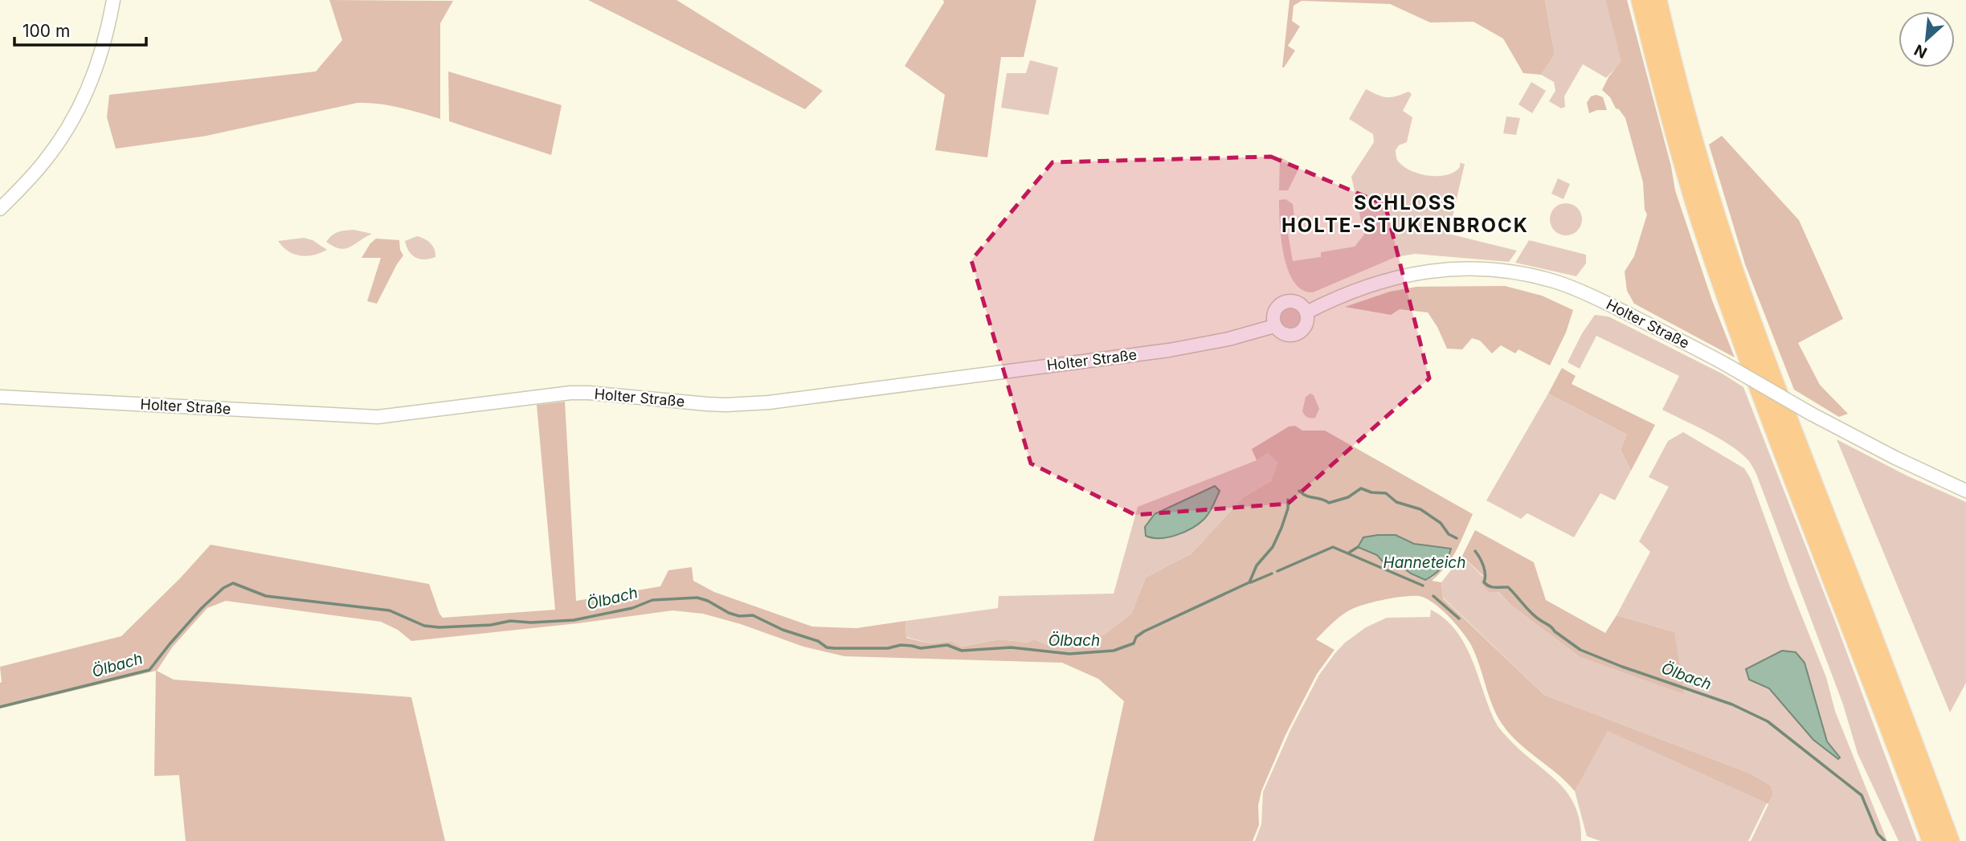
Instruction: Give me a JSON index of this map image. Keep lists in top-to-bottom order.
{
  "streets": {
    "street": ["Holter Straße"]
  },
  "districts": ["SCHLOSS HOLTE-STUKENBROCK"],
  "water": ["Hanneteich", "Ölbach"],
  "scale_bar": "100 m",
  "north": "bottom left"
}
